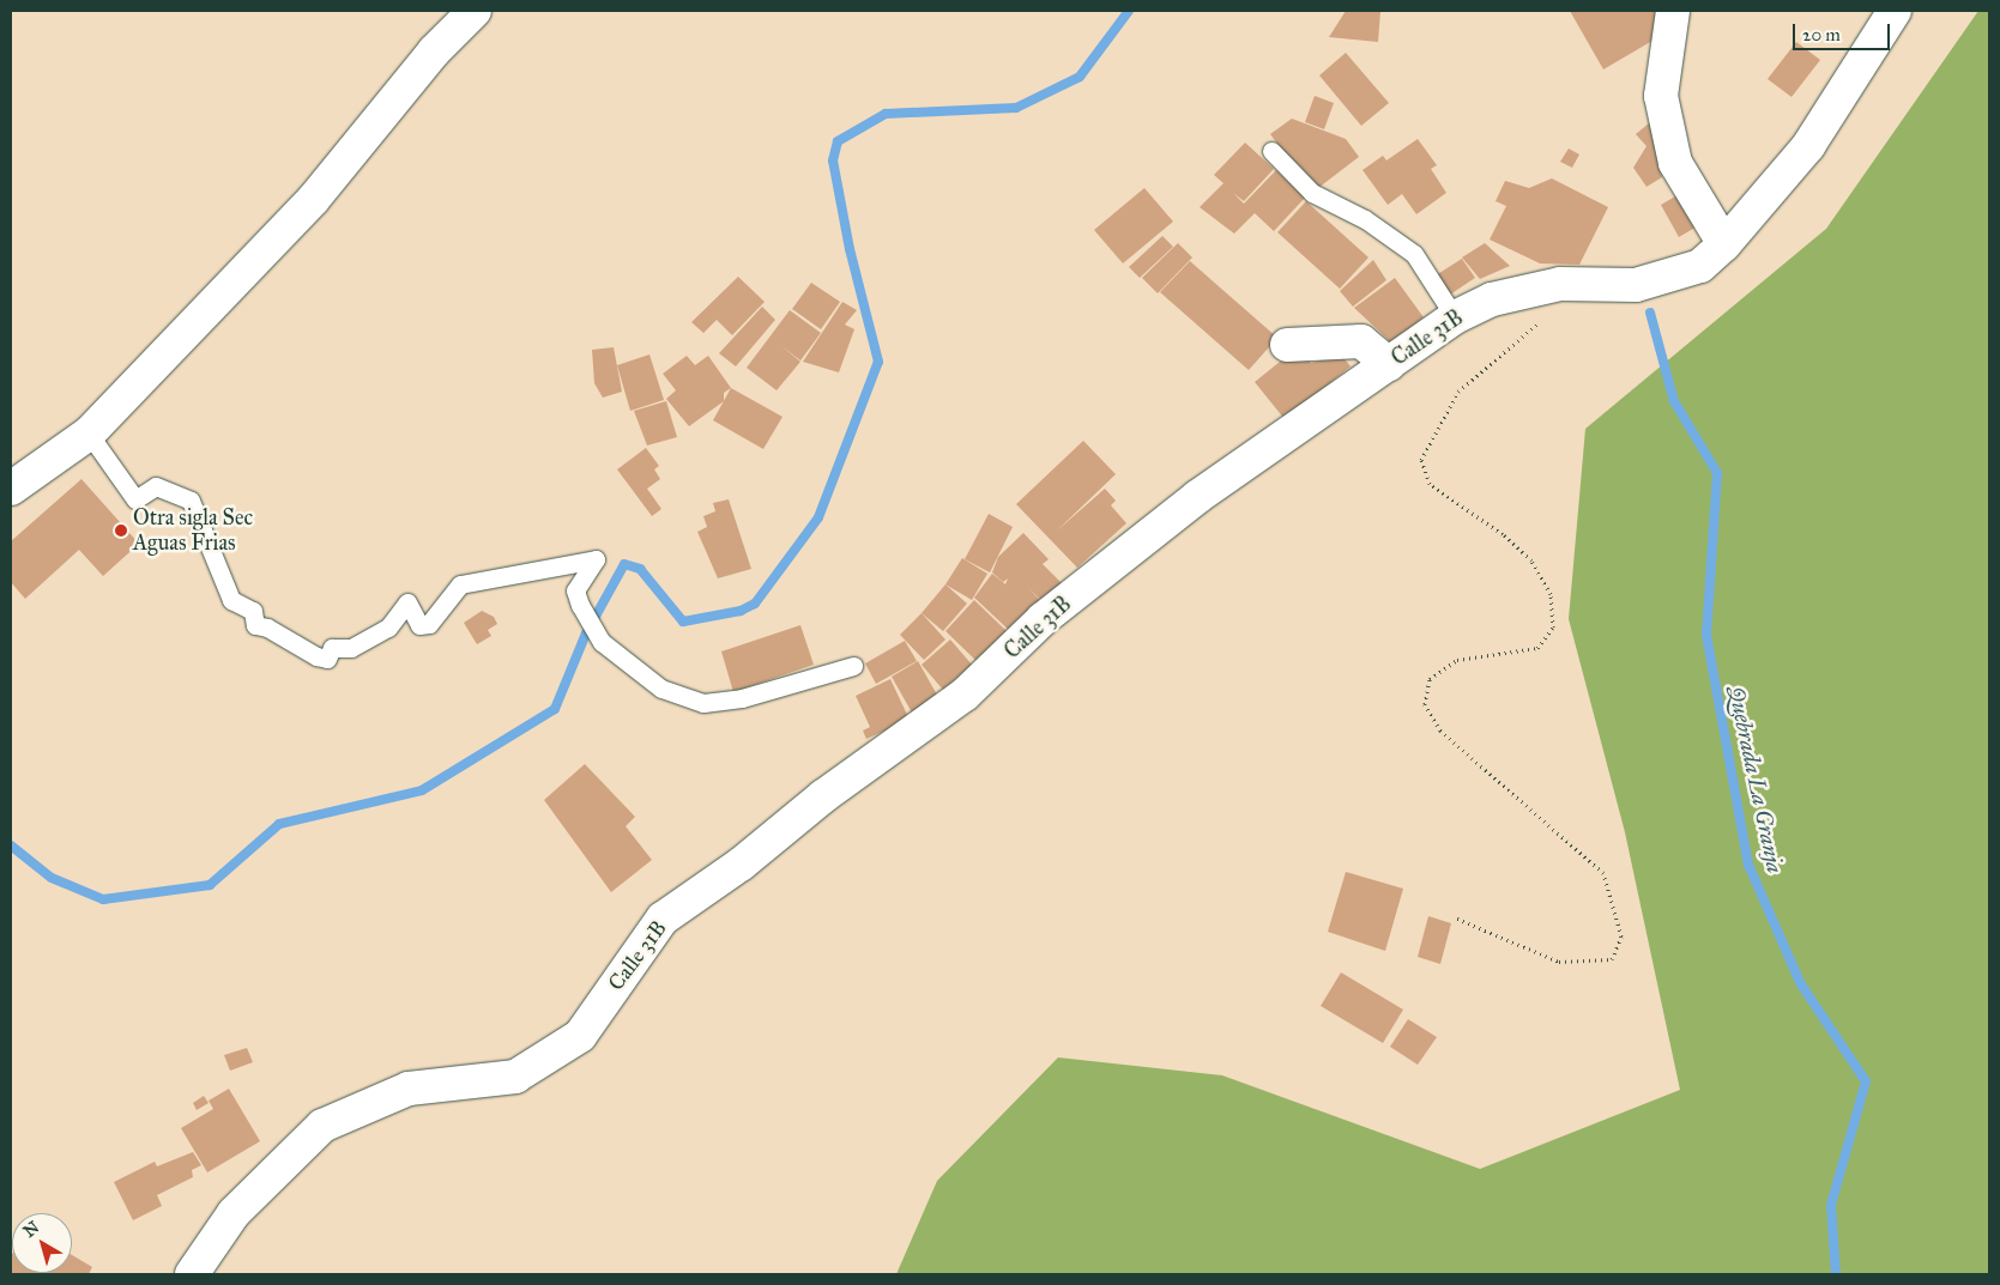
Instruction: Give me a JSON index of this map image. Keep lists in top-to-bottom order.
{
  "streets": {
    "street": ["Calle 31B"]
  },
  "water": ["Quebrada La Granja"],
  "places": ["Otra sigla Sec Aguas Frias"],
  "scale_bar": "20 m",
  "north": "top left"
}
